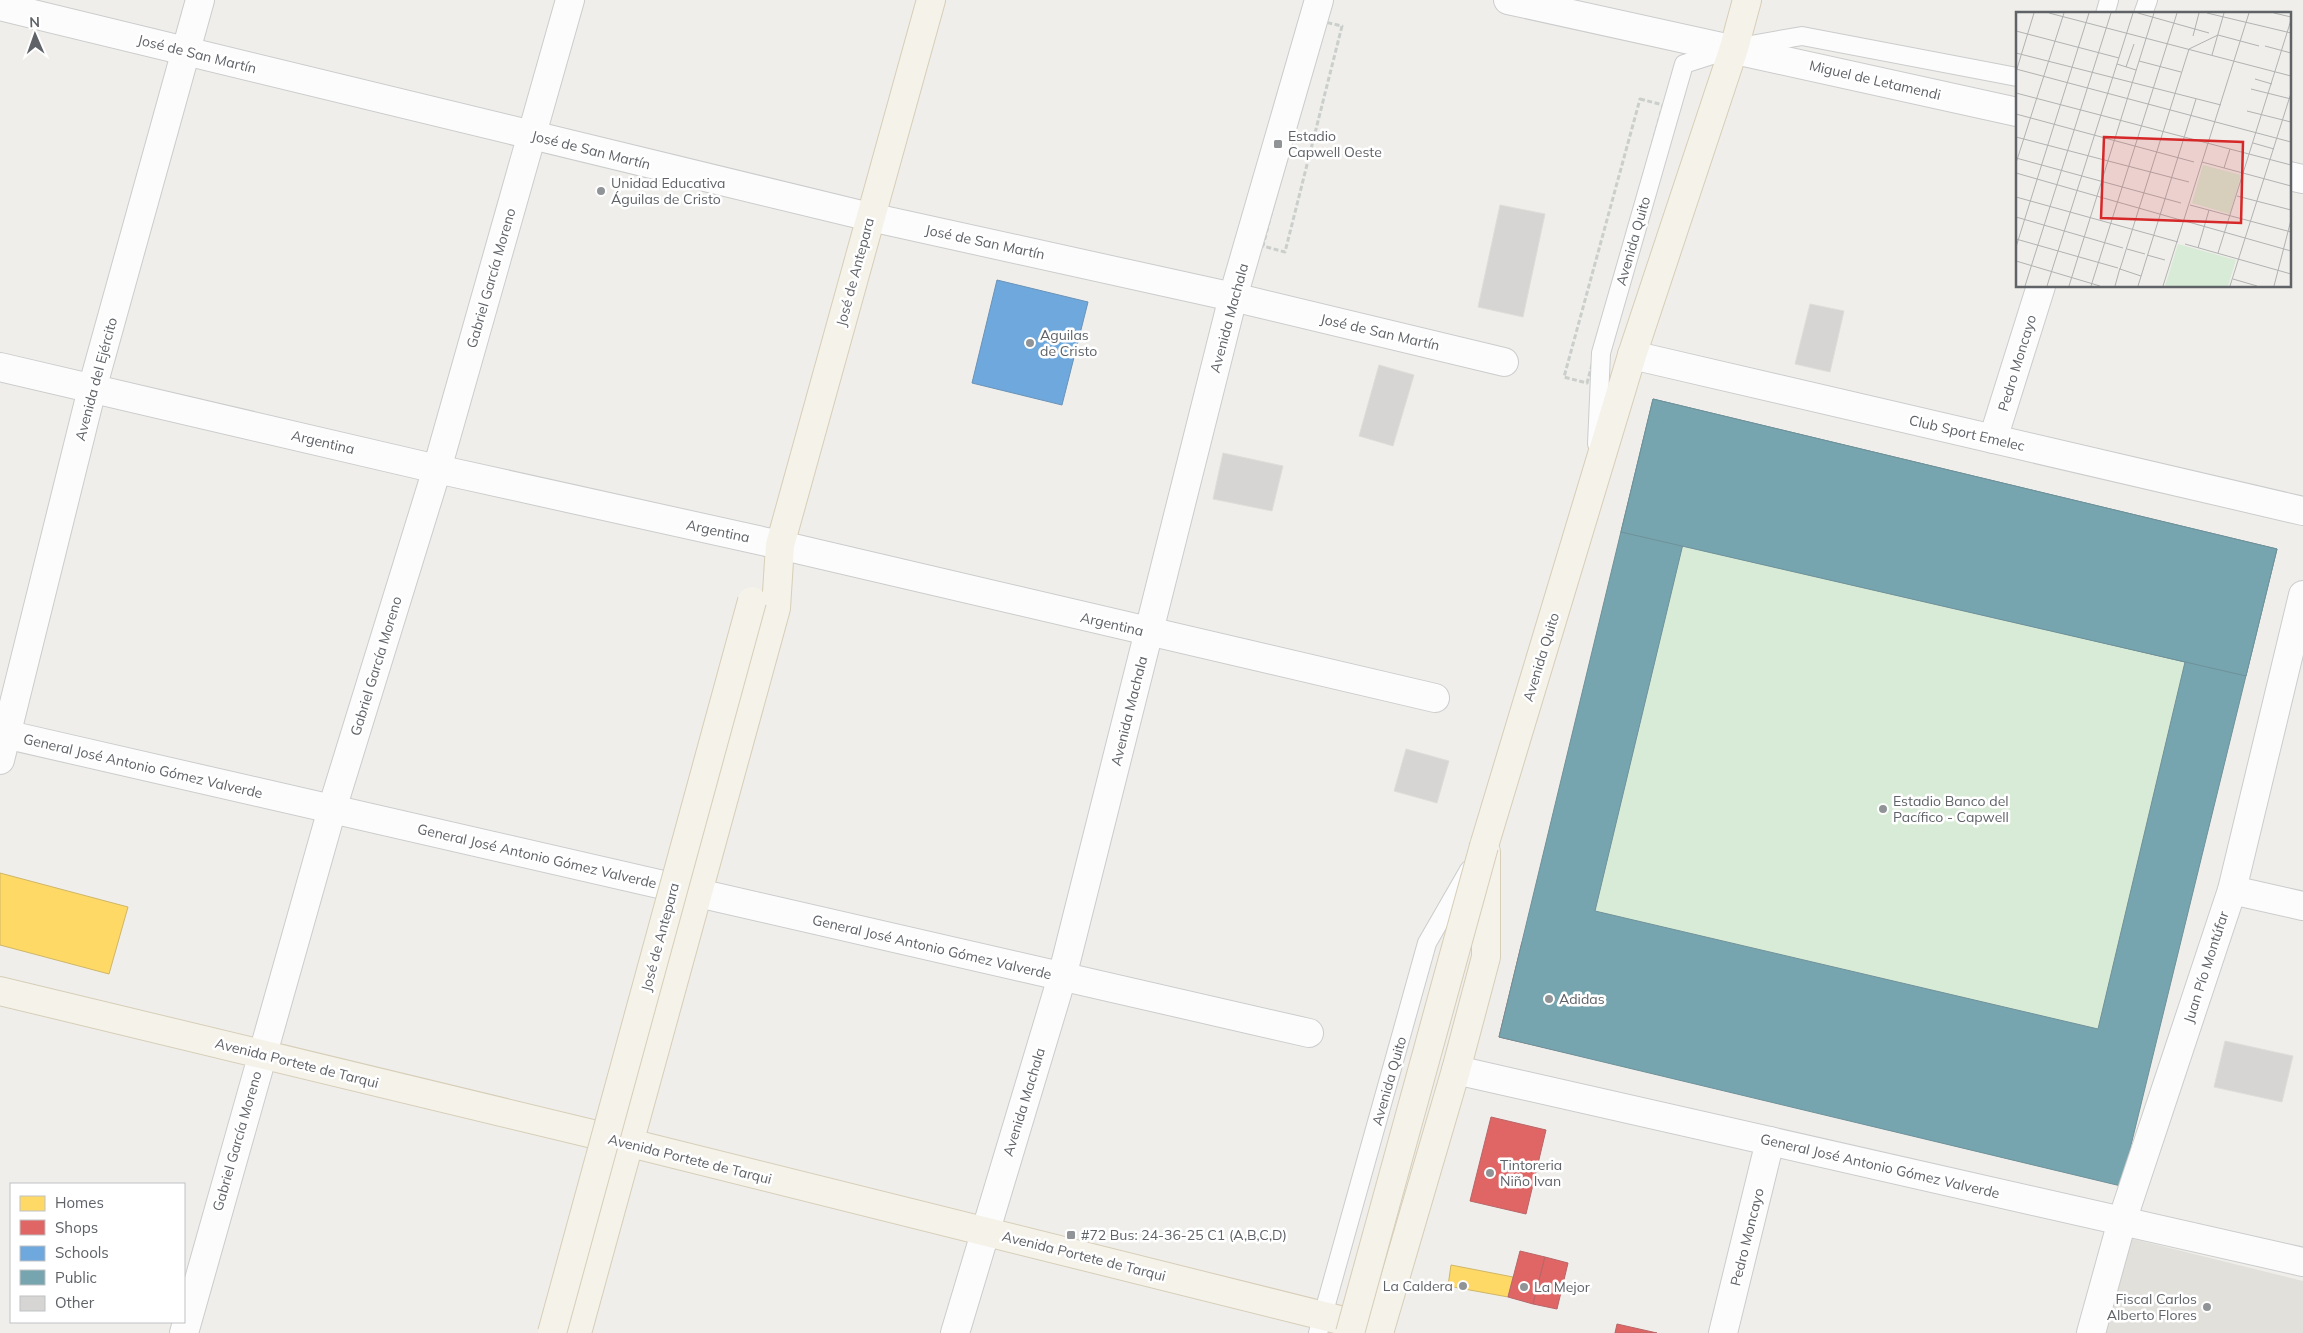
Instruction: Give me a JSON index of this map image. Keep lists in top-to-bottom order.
{
  "streets": {
    "main road": ["Avenida Quito", "José de Antepara", "Avenida Portete de Tarqui"],
    "street": [
      "José de San Martín",
      "Miguel de Letamendi",
      "Gabriel García Moreno",
      "Avenida Machala",
      "Pedro Moncayo",
      "Avenida del Ejército",
      "Club Sport Emelec",
      "Argentina",
      "General José Antonio Gómez Valverde",
      "Juan Pío Montúfar"
    ]
  },
  "crossings": [
    ["José de San Martín", "José de Antepara"],
    ["José de San Martín", "Gabriel García Moreno"],
    ["José de San Martín", "Avenida Machala"],
    ["José de San Martín", "Avenida del Ejército"],
    ["Miguel de Letamendi", "Avenida Quito"],
    ["Avenida Quito", "Club Sport Emelec"],
    ["Avenida Quito", "General José Antonio Gómez Valverde"],
    ["Avenida Quito", "Avenida Portete de Tarqui"],
    ["José de Antepara", "Argentina"],
    ["José de Antepara", "General José Antonio Gómez Valverde"],
    ["José de Antepara", "Avenida Portete de Tarqui"],
    ["Gabriel García Moreno", "Argentina"],
    ["Gabriel García Moreno", "General José Antonio Gómez Valverde"],
    ["Gabriel García Moreno", "Avenida Portete de Tarqui"],
    ["Avenida Machala", "Argentina"],
    ["Avenida Machala", "General José Antonio Gómez Valverde"],
    ["Avenida Machala", "Avenida Portete de Tarqui"],
    ["Pedro Moncayo", "Club Sport Emelec"],
    ["Pedro Moncayo", "General José Antonio Gómez Valverde"],
    ["Avenida del Ejército", "Argentina"],
    ["Avenida del Ejército", "General José Antonio Gómez Valverde"],
    ["General José Antonio Gómez Valverde", "Juan Pío Montúfar"]
  ],
  "places": {
    "transit": ["Estadio Capwell Oeste", "#72 Bus: 24-36-25 C1 (A,B,C,D)"],
    "other": [
      "Unidad Educativa Águilas de Cristo",
      "Aguilas de Cristo",
      "Estadio Banco del Pacífico - Capwell",
      "Adidas",
      "Tintoreria Niño Ivan",
      "La Caldera",
      "La Mejor",
      "Fiscal Carlos Alberto Flores"
    ]
  },
  "legend": [
    "Homes",
    "Shops",
    "Schools",
    "Public",
    "Other"
  ],
  "north": "top"
}
